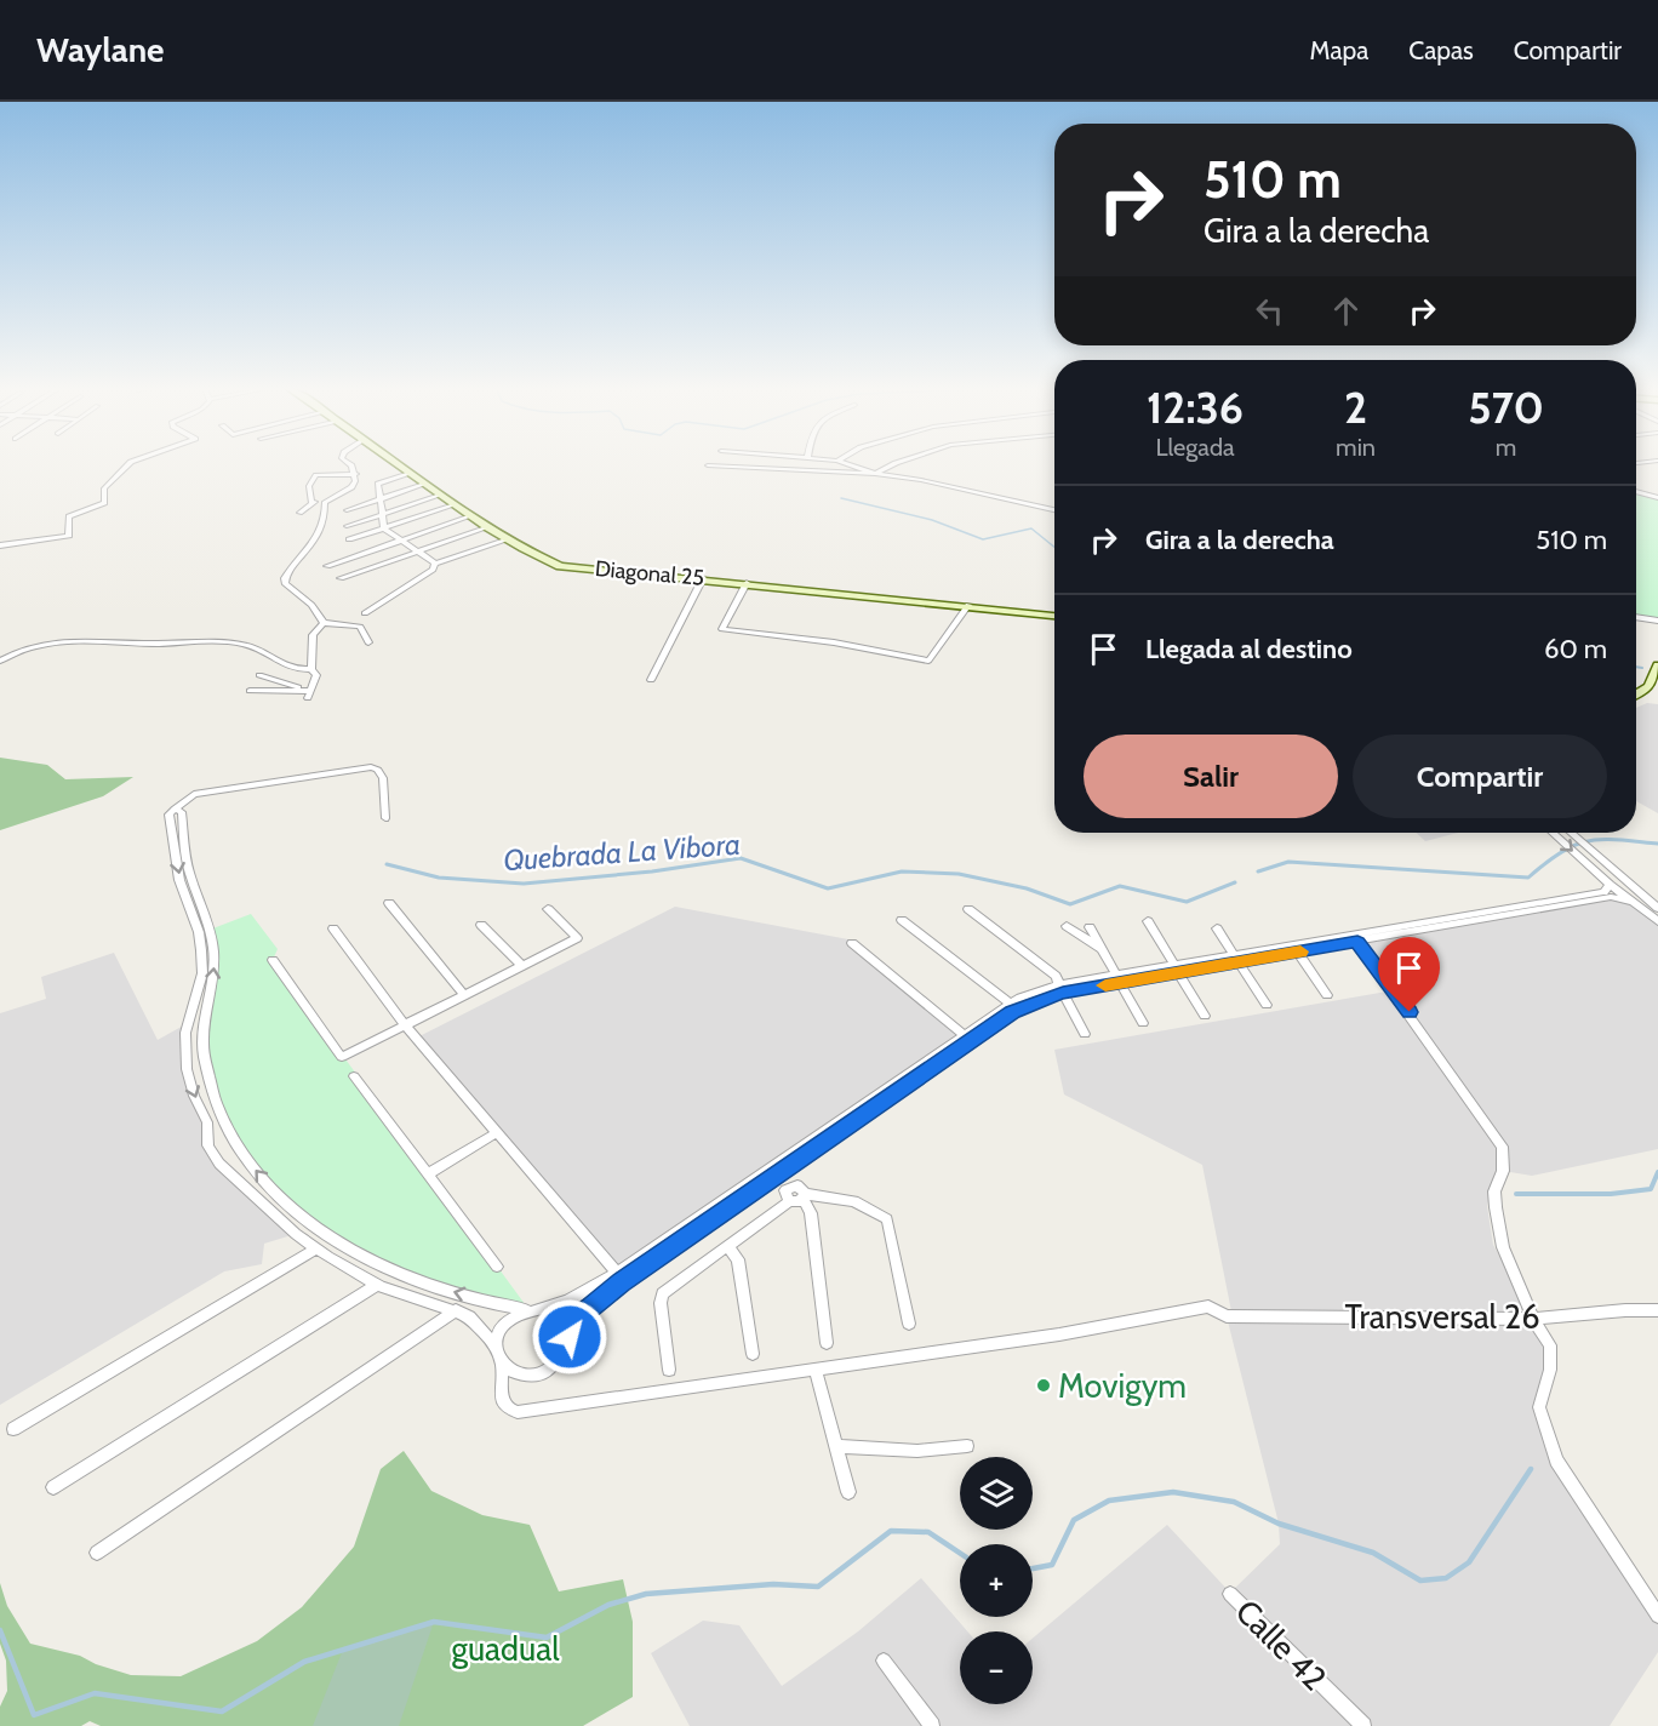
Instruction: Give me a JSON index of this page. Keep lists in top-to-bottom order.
{
  "streets": {
    "street": ["Diagonal 25", "Transversal 26", "Calle 42"]
  },
  "water": ["Quebrada La Vibora"],
  "parks": ["guadual"],
  "places": ["Movigym"],
  "page": {
    "header": "Waylane",
    "nav": ["Mapa", "Capas", "Compartir"],
    "turn": ["510 m", "Gira a la derecha"],
    "eta": [
      "12:36",
      "Llegada",
      "2",
      "min",
      "570",
      "m"
    ],
    "list": [
      {
        "name": "Gira a la derecha",
        "value": "510 m"
      },
      {
        "name": "Llegada al destino",
        "value": "60 m"
      }
    ],
    "buttons": ["Salir", "Compartir"],
    "map_buttons": ["+", "−"]
  }
}
